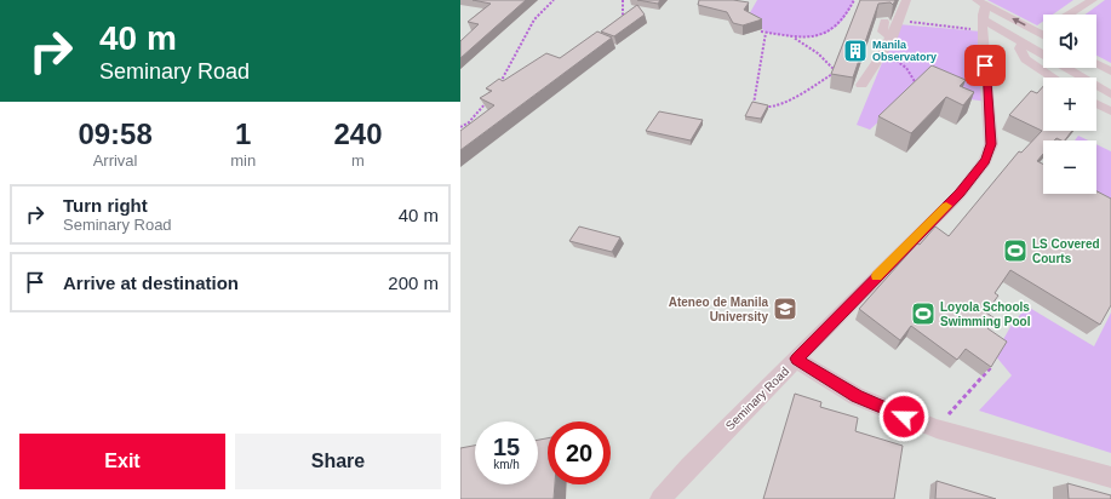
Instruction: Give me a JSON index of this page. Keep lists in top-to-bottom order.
{
  "streets": {
    "lane": ["Seminary Road"]
  },
  "places": {
    "building": ["Manila Observatory"],
    "sports": ["LS Covered Courts", "Loyola Schools Swimming Pool"],
    "school or university": ["Ateneo de Manila University"]
  },
  "page": {
    "turn": ["40 m", "Seminary Road"],
    "map_buttons": ["+", "−"],
    "eta": [
      "09:58",
      "Arrival",
      "1",
      "min",
      "240",
      "m"
    ],
    "list": [
      {
        "name": "Turn right",
        "note": "Seminary Road",
        "value": "40 m"
      },
      {
        "name": "Arrive at destination",
        "value": "200 m"
      }
    ],
    "speed": "15 km/h",
    "limit": "20",
    "buttons": ["Exit", "Share"]
  }
}
